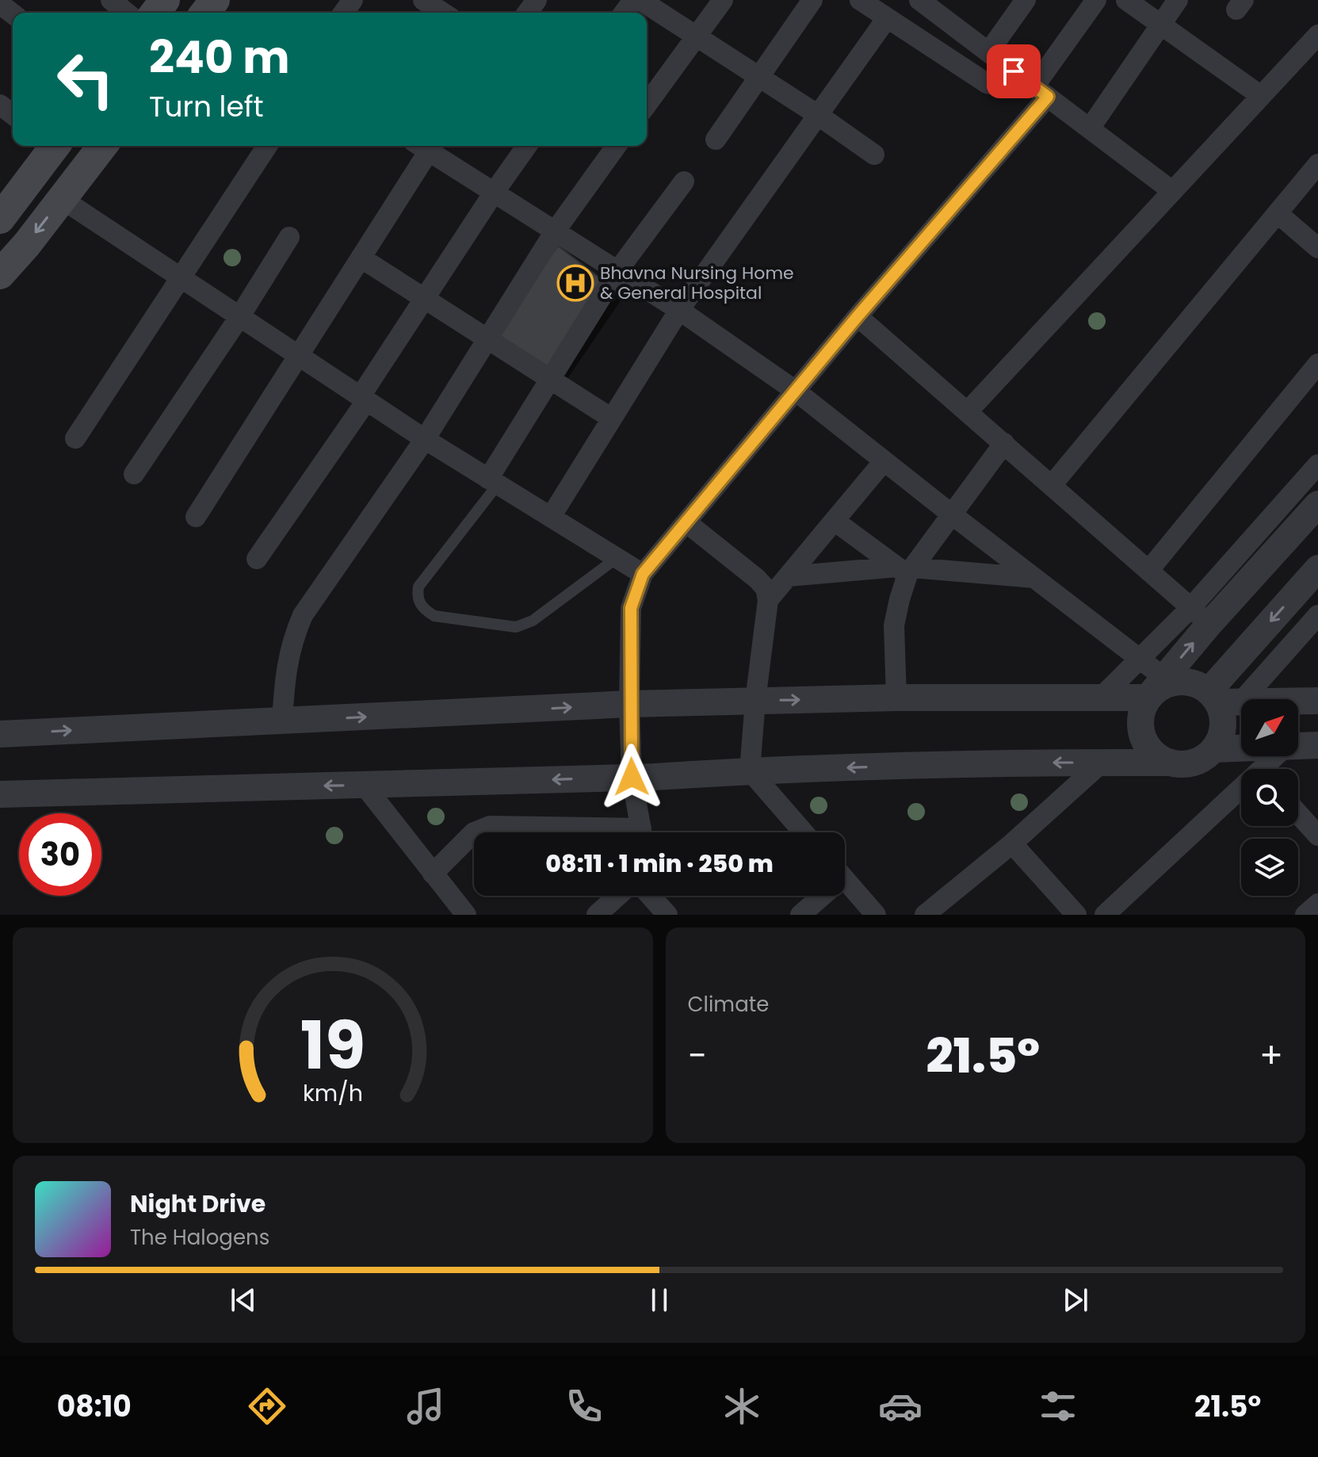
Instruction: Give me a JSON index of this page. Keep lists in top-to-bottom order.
{
  "places": {
    "hospital": ["Bhavna Nursing Home & General Hospital"]
  },
  "north": "top right",
  "page": {
    "turn": ["240 m", "Turn left"],
    "limit": "30",
    "trip": "08:11 · 1 min · 250 m",
    "tile": "Climate",
    "heat": ["−", "21.5°", "+"],
    "song": ["Night Drive", "The Halogens"],
    "tabs": ["08:10", "21.5°"],
    "gauge": ["19", "km/h"]
  }
}
